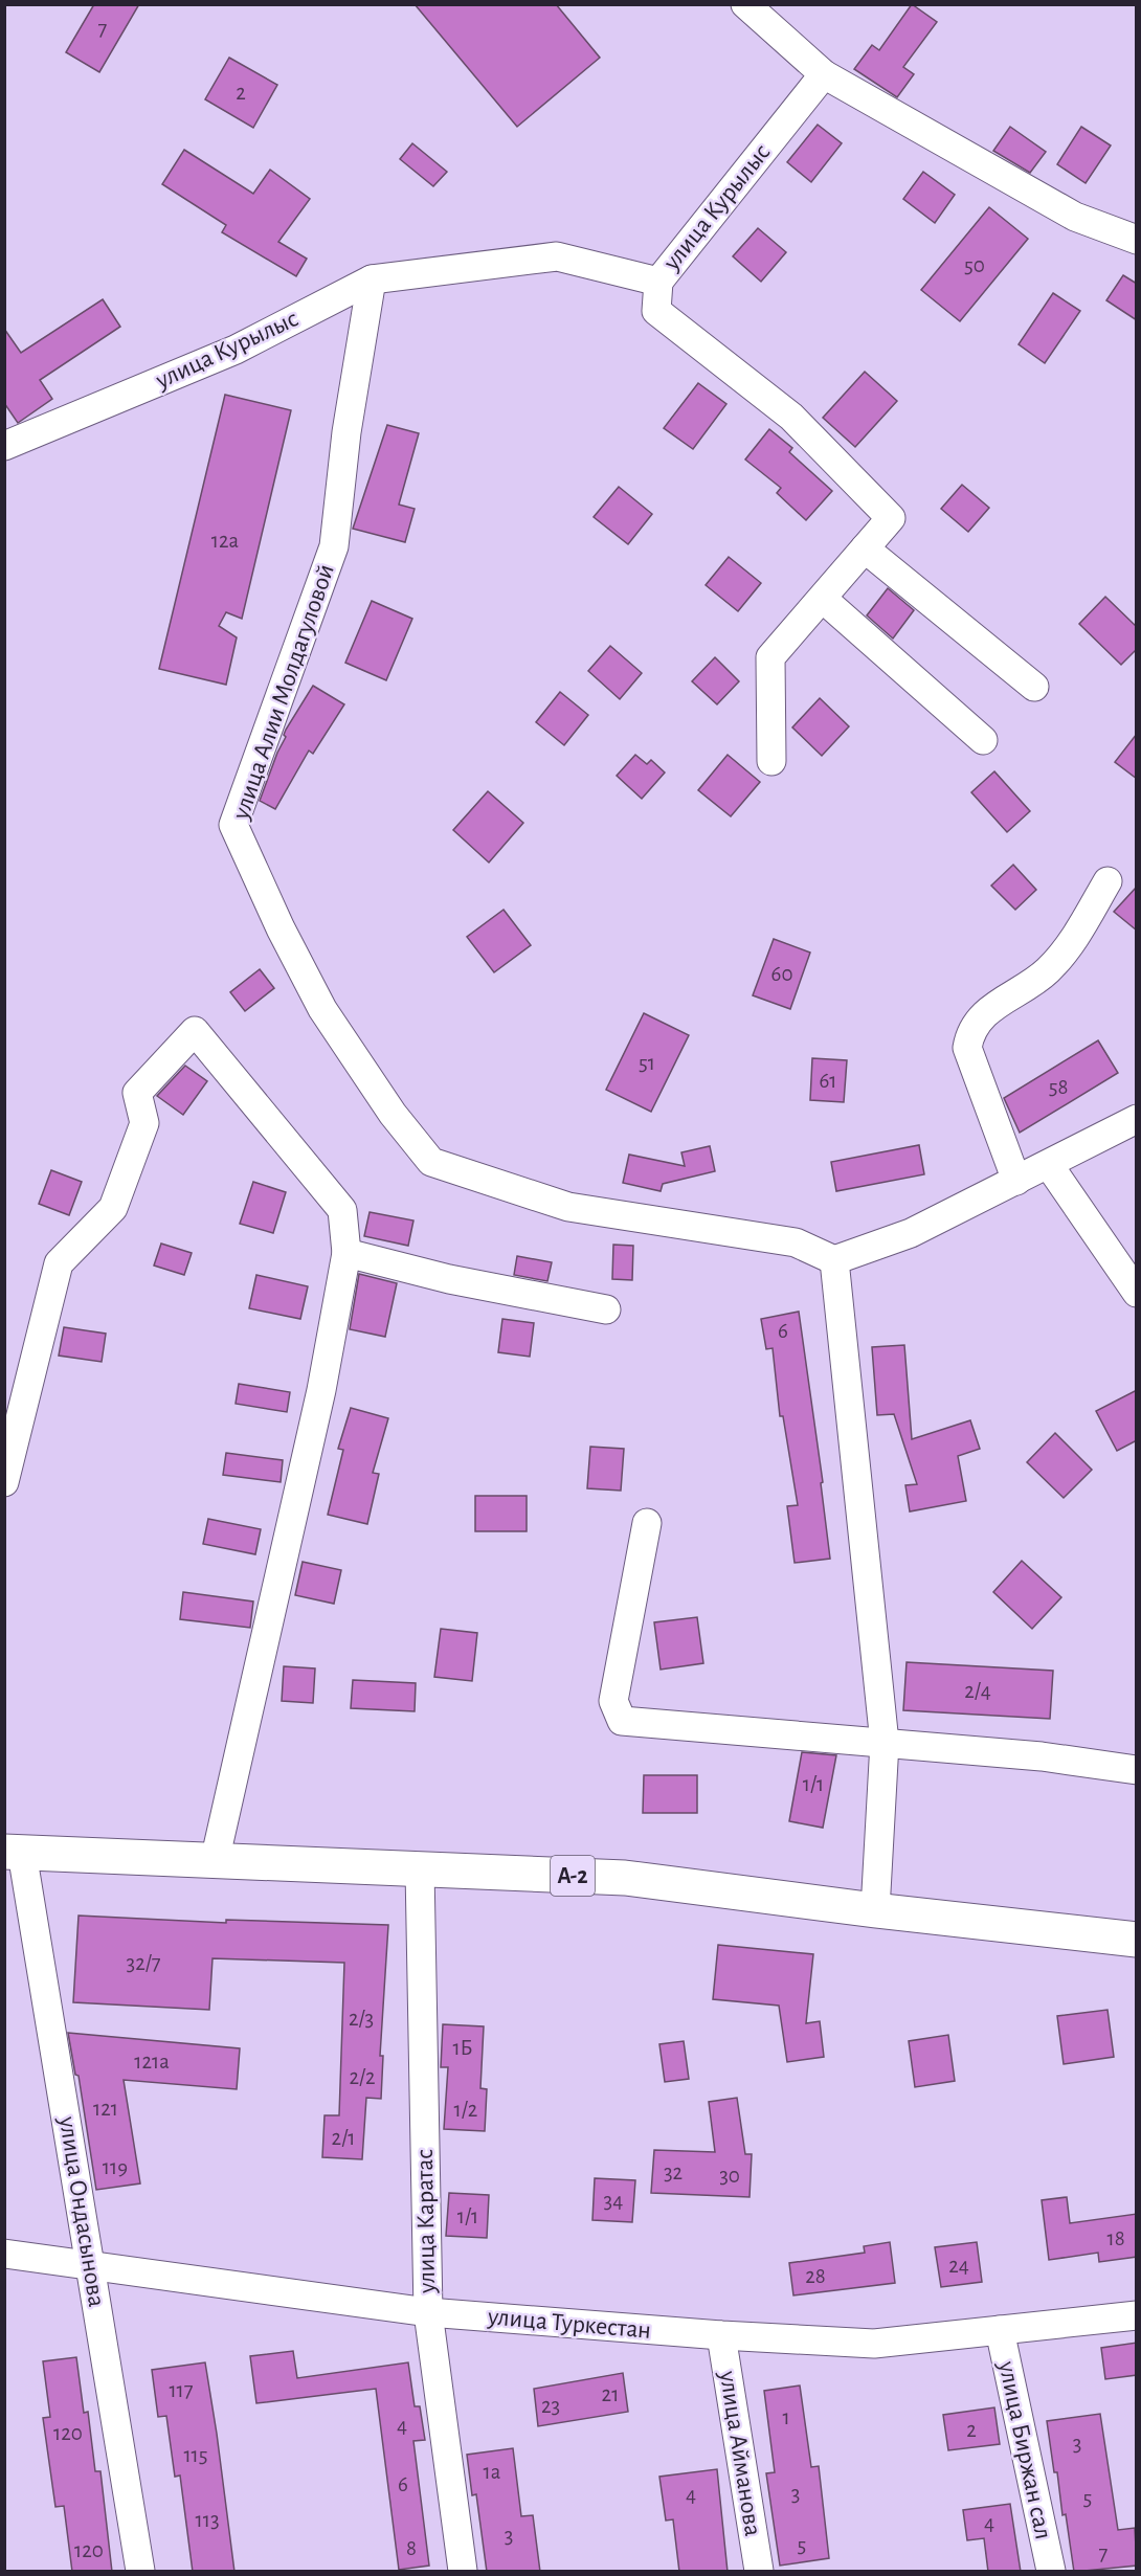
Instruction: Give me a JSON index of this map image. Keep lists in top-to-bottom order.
{
  "streets": {
    "highway": ["A-2"],
    "street": [
      "улица Курылыс",
      "улица Алии Молдагуловой",
      "улица Ондасынова",
      "улица Каратас",
      "улица Туркестан",
      "улица Биржан сал",
      "улица Айманова"
    ]
  },
  "crossings": [
    ["улица Курылыс", "улица Алии Молдагуловой"],
    ["A-2", "улица Ондасынова"],
    ["A-2", "улица Каратас"],
    ["улица Ондасынова", "улица Туркестан"],
    ["улица Каратас", "улица Туркестан"],
    ["улица Туркестан", "улица Биржан сал"],
    ["улица Туркестан", "улица Айманова"]
  ],
  "house_numbers": [
    "7",
    "2",
    "50",
    "12а",
    "60",
    "51",
    "61",
    "58",
    "6",
    "2/4",
    "1/1",
    "32/7",
    "2/3",
    "1Б",
    "121а",
    "2/2",
    "121",
    "1/2",
    "2/1",
    "119",
    "32",
    "30",
    "34",
    "1/1",
    "18",
    "24",
    "28",
    "117",
    "21",
    "23",
    "1",
    "4",
    "2",
    "120",
    "3",
    "115",
    "1а",
    "6",
    "3",
    "4",
    "5",
    "113",
    "4",
    "3",
    "5",
    "8",
    "120",
    "7"
  ]
}
